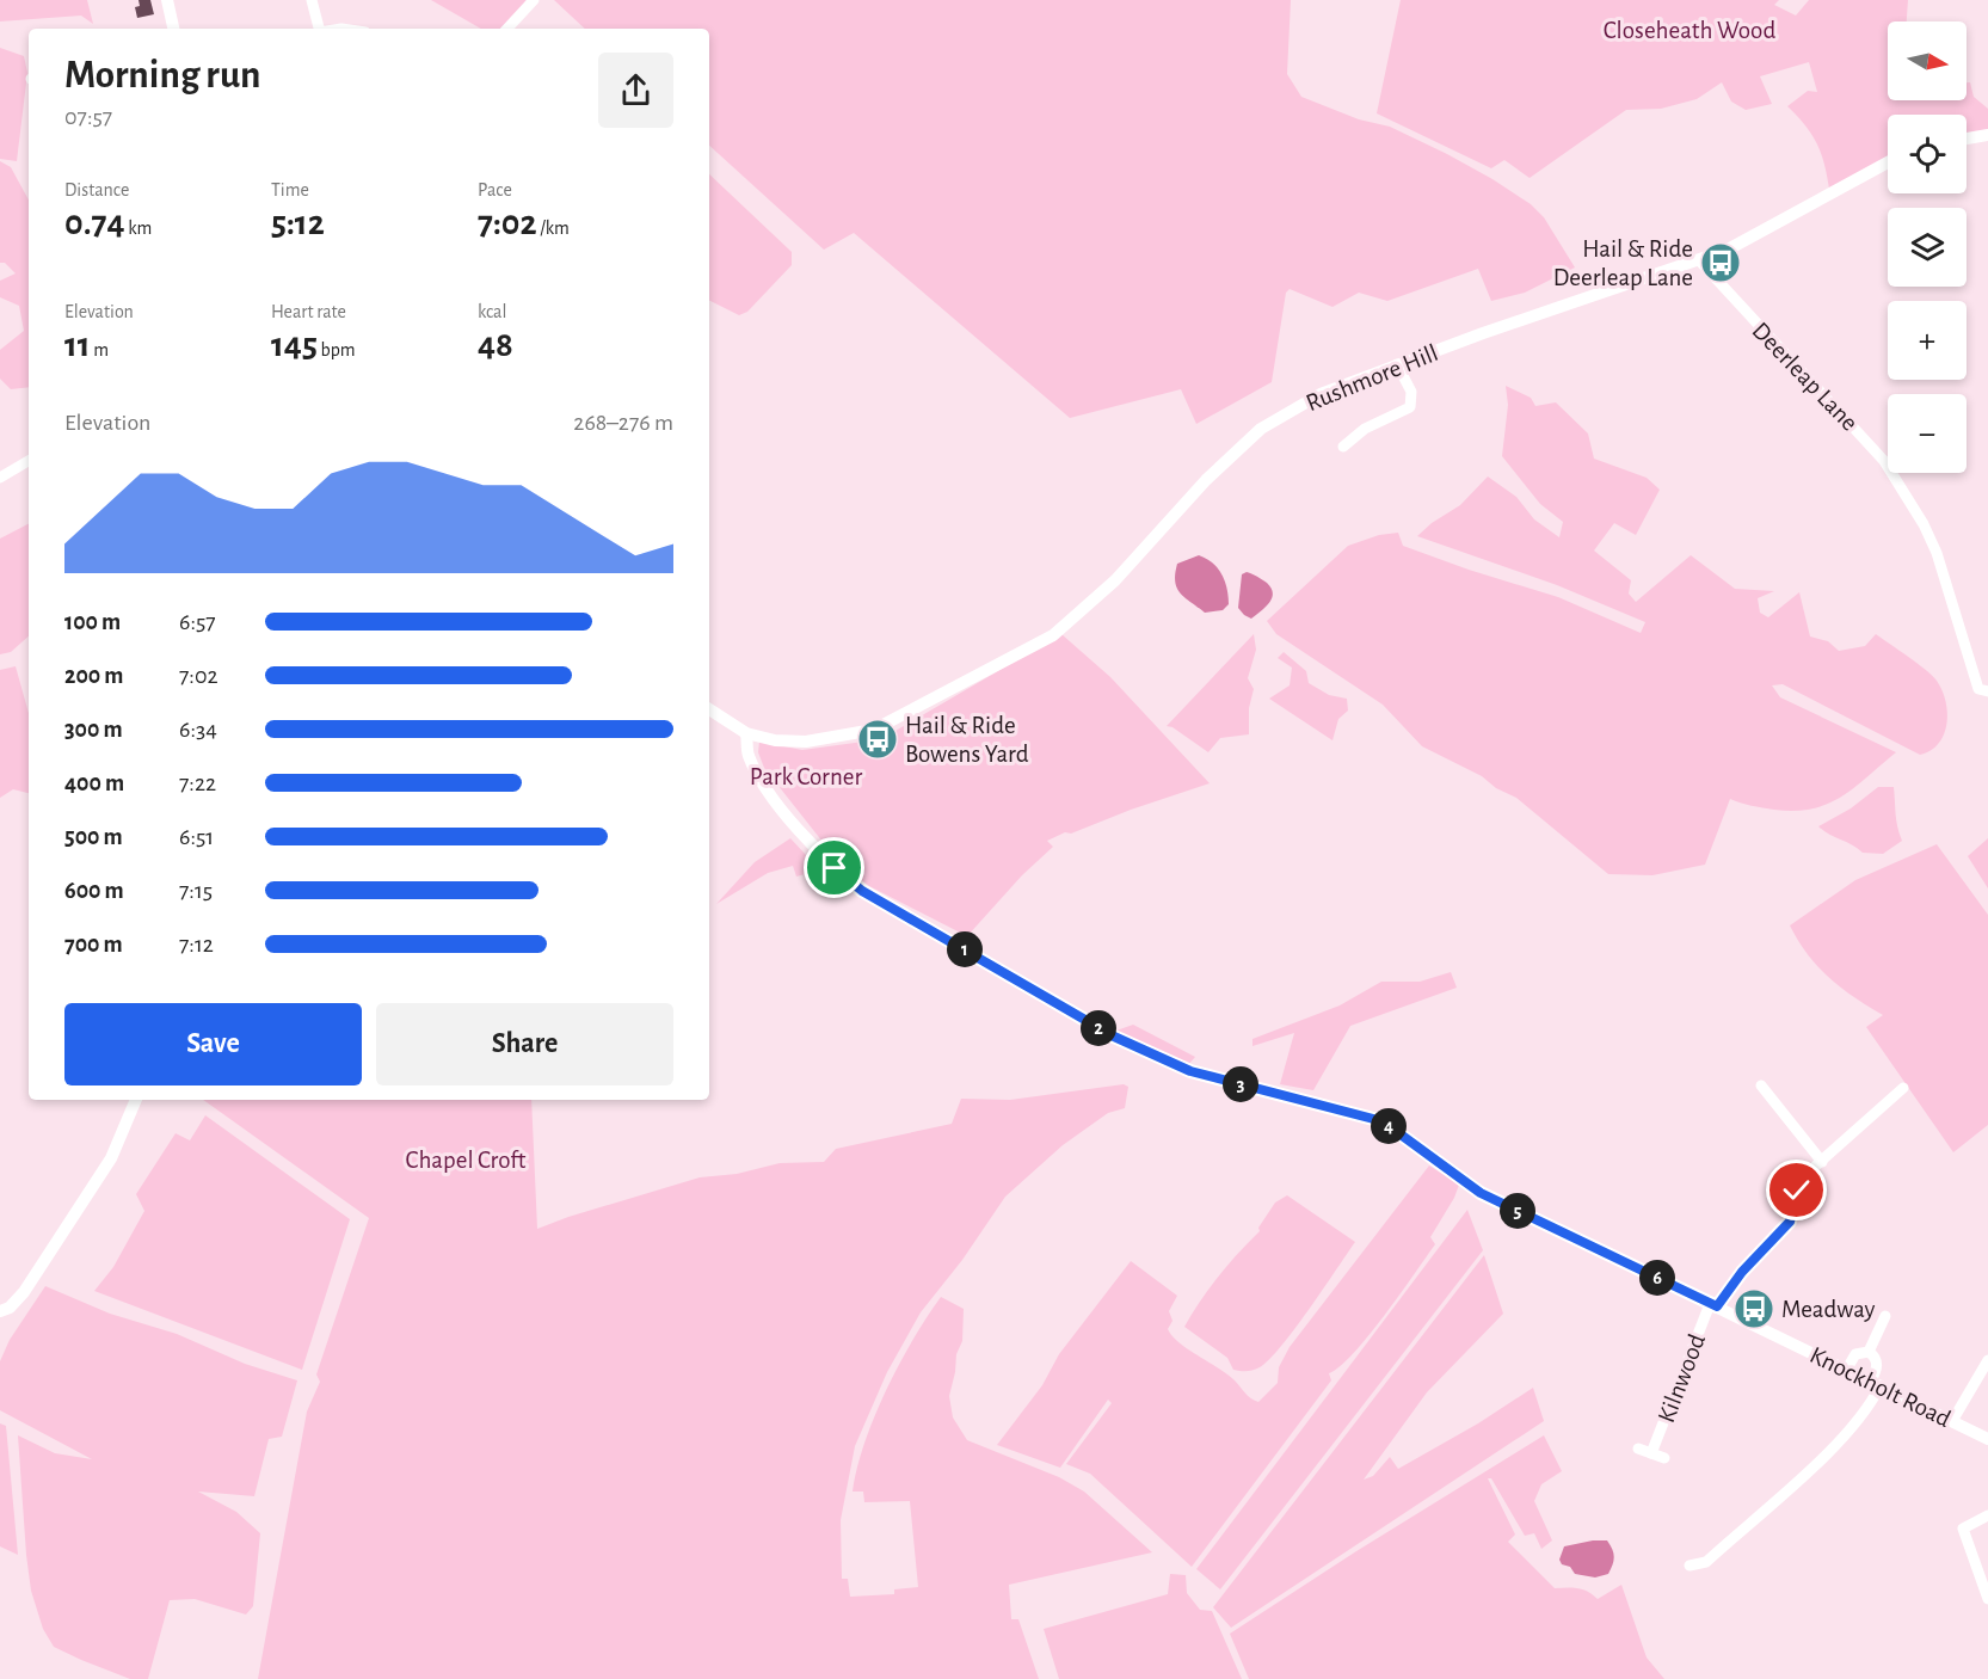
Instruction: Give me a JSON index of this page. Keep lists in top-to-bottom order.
{
  "streets": {
    "street": [
      "Deerleap Lane",
      "Rushmore Hill",
      "Kilnwood",
      "Knockholt Road"
    ]
  },
  "crossings": [
    ["Deerleap Lane", "Rushmore Hill"],
    ["Rushmore Hill", "Knockholt Road"],
    ["Kilnwood", "Knockholt Road"]
  ],
  "parks": ["Closeheath Wood", "Park Corner", "Chapel Croft"],
  "places": {
    "bus stop": ["Hail & Ride Deerleap Lane", "Hail & Ride Bowens Yard", "Meadway"]
  },
  "north": "right",
  "page": {
    "map_buttons": ["+", "−"],
    "heading": ["Morning run", "07:57"],
    "stats": [
      ["Distance", "0.74 km"],
      ["Time", "5:12"],
      ["Pace", "7:02 /km"],
      ["Elevation", "11 m"],
      ["Heart rate", "145 bpm"],
      ["kcal", "48"]
    ],
    "chart": ["Elevation", "268–276 m"],
    "list": [
      {
        "name": "100 m",
        "note": "6:57"
      },
      {
        "name": "200 m",
        "note": "7:02"
      },
      {
        "name": "300 m",
        "note": "6:34"
      },
      {
        "name": "400 m",
        "note": "7:22"
      },
      {
        "name": "500 m",
        "note": "6:51"
      },
      {
        "name": "600 m",
        "note": "7:15"
      },
      {
        "name": "700 m",
        "note": "7:12"
      }
    ],
    "pins": [
      "1",
      "2",
      "3",
      "4",
      "5",
      "6"
    ],
    "buttons": ["Save", "Share"]
  }
}
